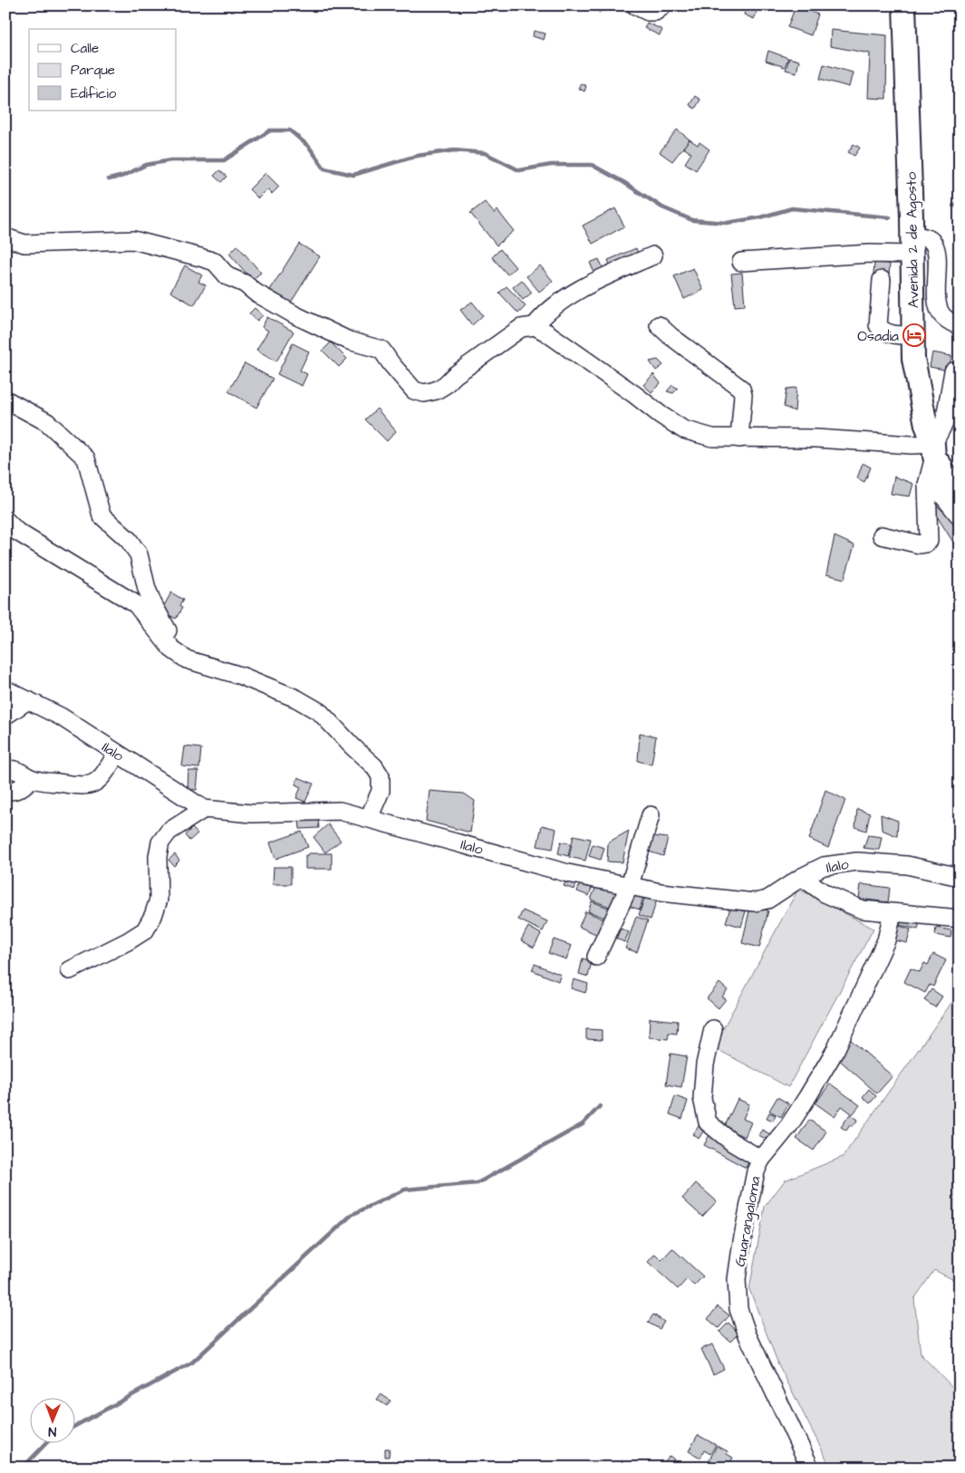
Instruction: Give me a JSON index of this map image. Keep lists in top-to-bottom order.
{
  "streets": {
    "main road": ["Avenida 2 de Agosto"],
    "street": ["Ilalo", "Guarangaloma"]
  },
  "places": {
    "hotel": ["Osadia"]
  },
  "legend": ["Calle", "Parque", "Edificio"],
  "north": "bottom"
}
